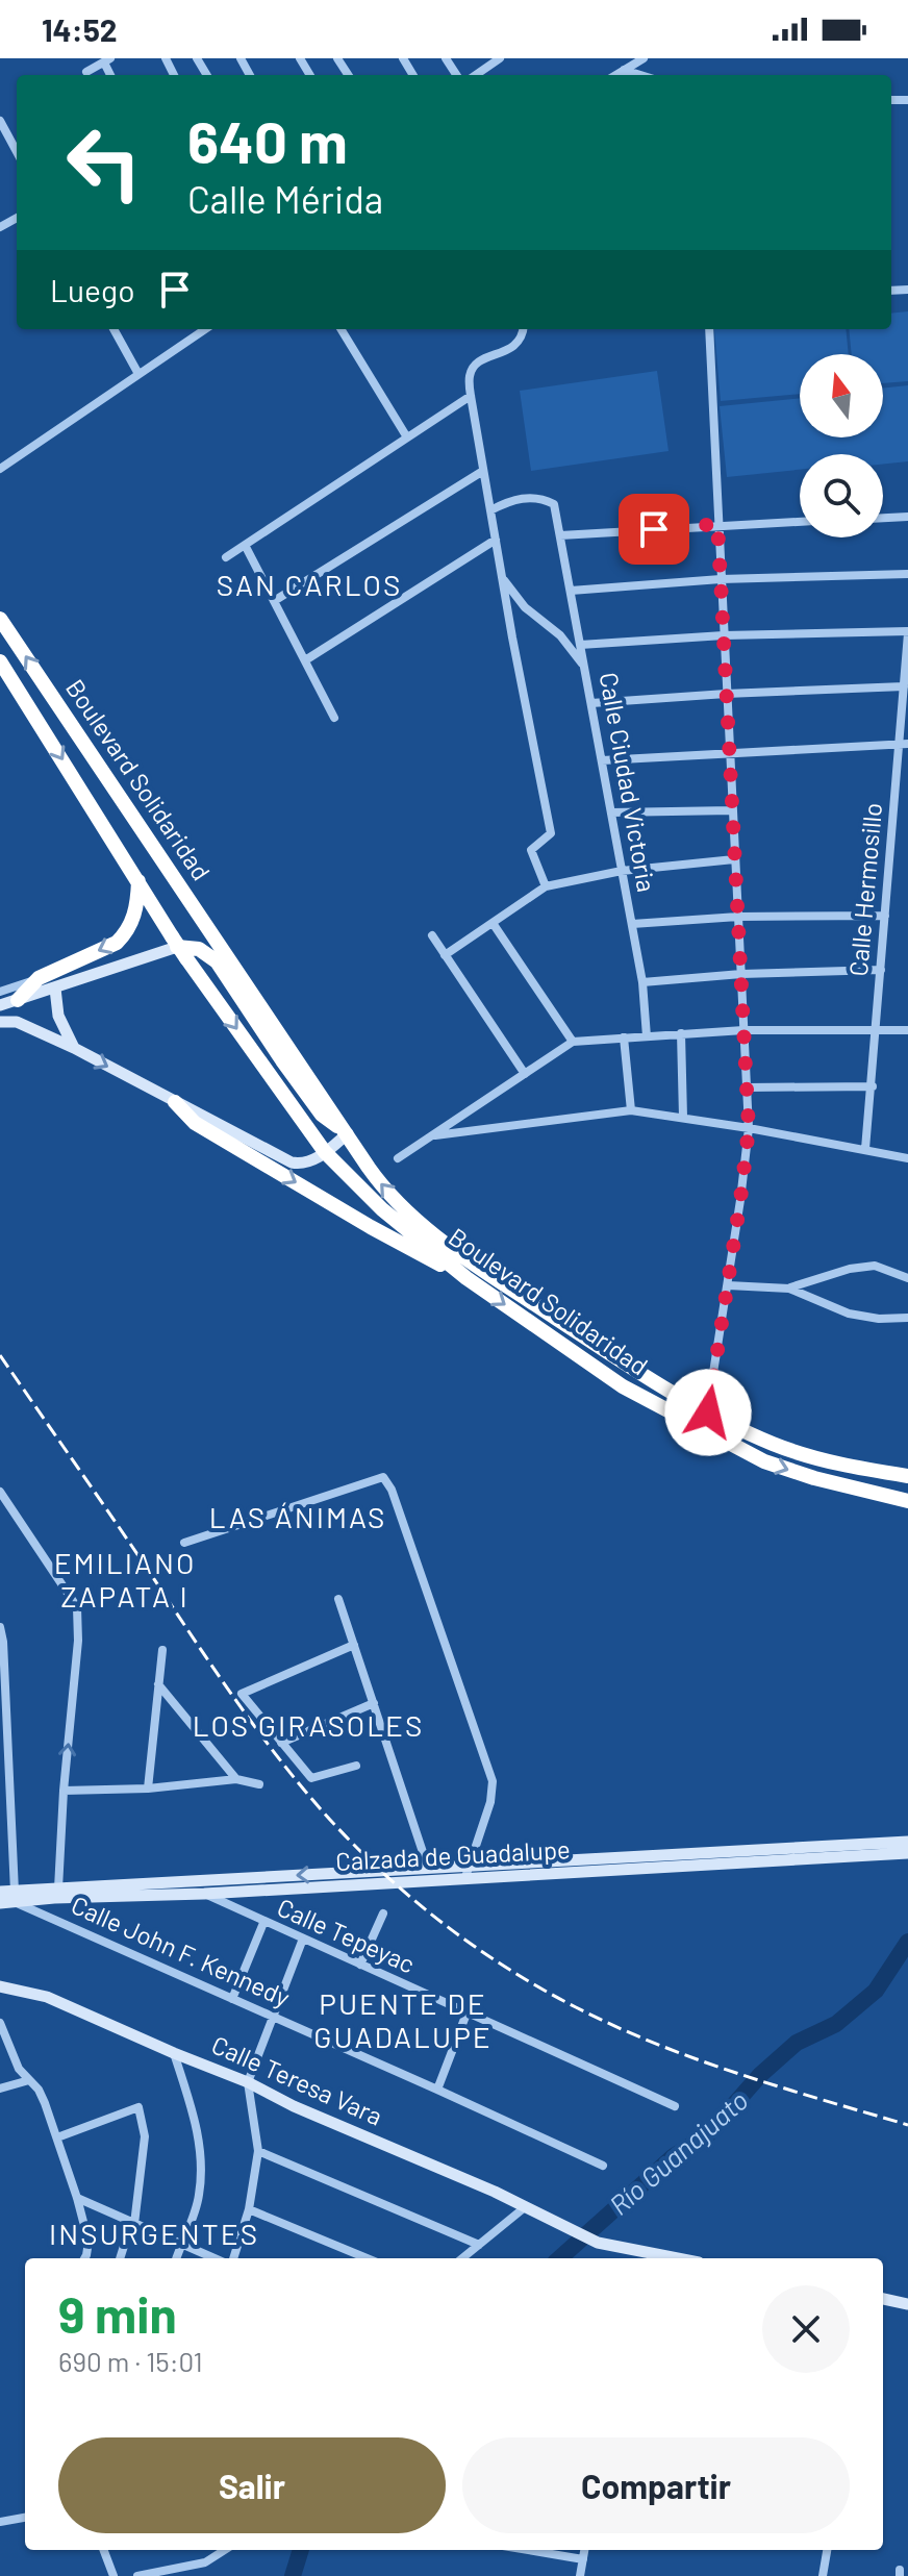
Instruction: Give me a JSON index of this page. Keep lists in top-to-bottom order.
{
  "streets": {
    "highway": ["Boulevard Solidaridad"],
    "main road": ["Calzada de Guadalupe", "Calle Teresa Vara"],
    "street": [
      "Calle Ciudad Victoria",
      "Calle Hermosillo",
      "Calle Tepeyac",
      "Calle John F. Kennedy"
    ]
  },
  "crossings": [
    ["Calzada de Guadalupe", "Calle Tepeyac"],
    ["Calzada de Guadalupe", "Calle John F. Kennedy"]
  ],
  "districts": [
    "SAN CARLOS",
    "LAS ÁNIMAS",
    "EMILIANO ZAPATA I",
    "LOS GIRASOLES",
    "PUENTE DE GUADALUPE",
    "INSURGENTES"
  ],
  "water": ["Río Guanajuato"],
  "north": "top",
  "page": {
    "status": "14:52",
    "turn": ["640 m", "Calle Mérida"],
    "then": "Luego",
    "heading": ["9 min", "690 m · 15:01"],
    "buttons": ["Salir", "Compartir"]
  }
}
